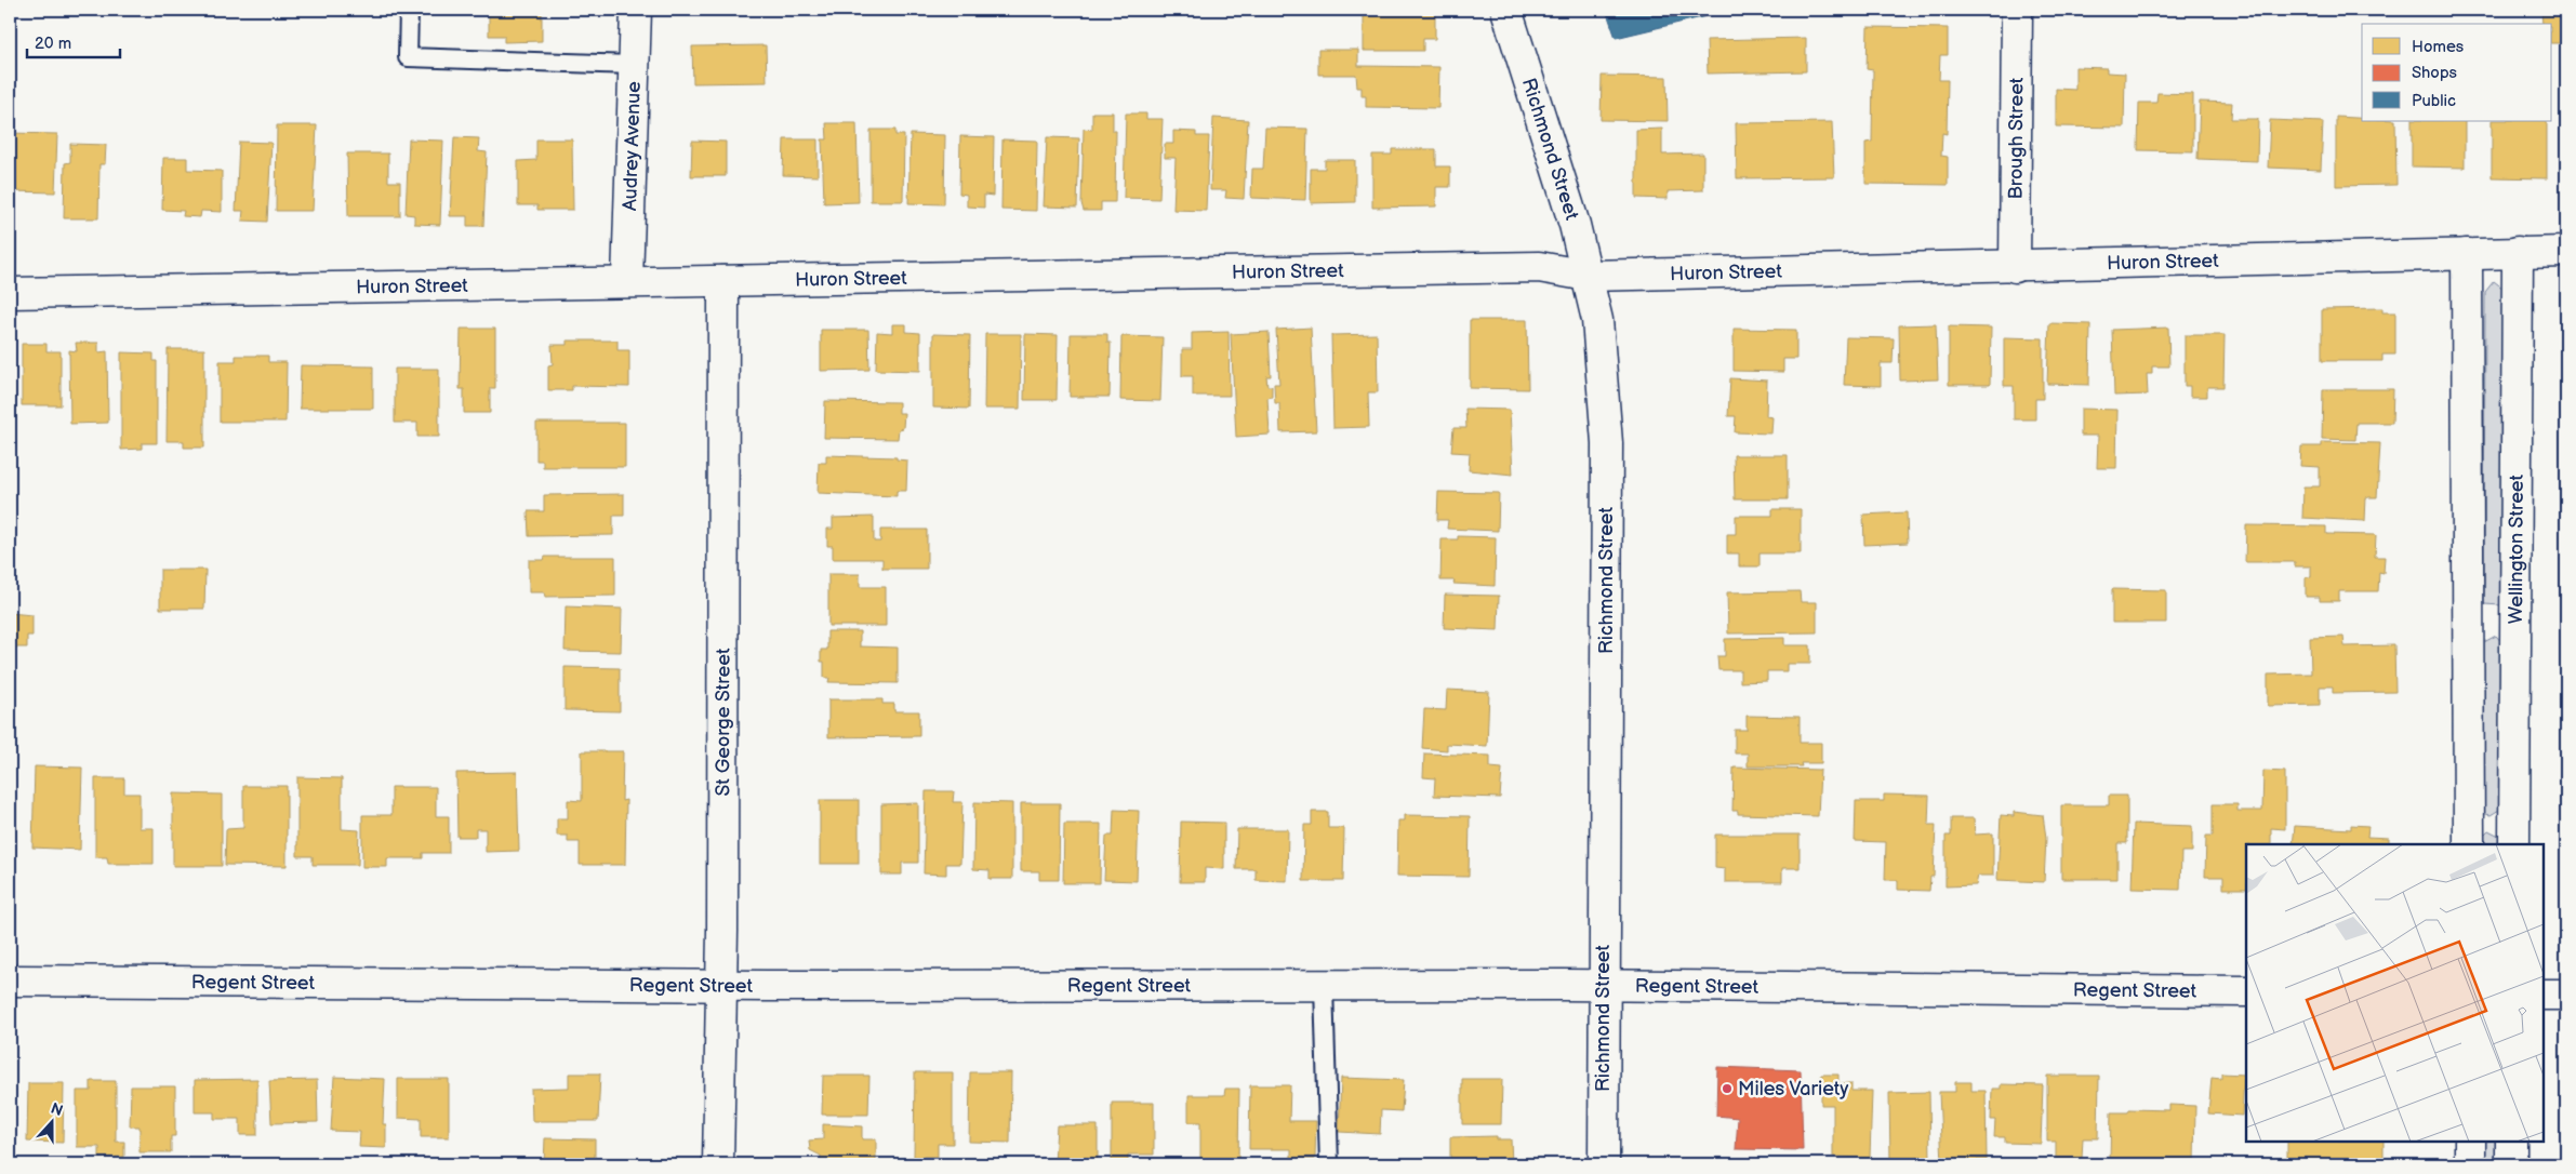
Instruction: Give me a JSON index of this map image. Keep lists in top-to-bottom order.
{
  "streets": {
    "street": [
      "Brough Street",
      "Audrey Avenue",
      "Richmond Street",
      "Huron Street",
      "Wellington Street",
      "St George Street",
      "Regent Street"
    ]
  },
  "crossings": [
    ["Brough Street", "Huron Street"],
    ["Audrey Avenue", "Huron Street"],
    ["Richmond Street", "Huron Street"],
    ["Richmond Street", "Regent Street"],
    ["Huron Street", "Wellington Street"],
    ["Huron Street", "St George Street"],
    ["St George Street", "Regent Street"]
  ],
  "places": ["Miles Variety"],
  "legend": ["Homes", "Shops", "Public"],
  "scale_bar": "20 m",
  "north": "top"
}
